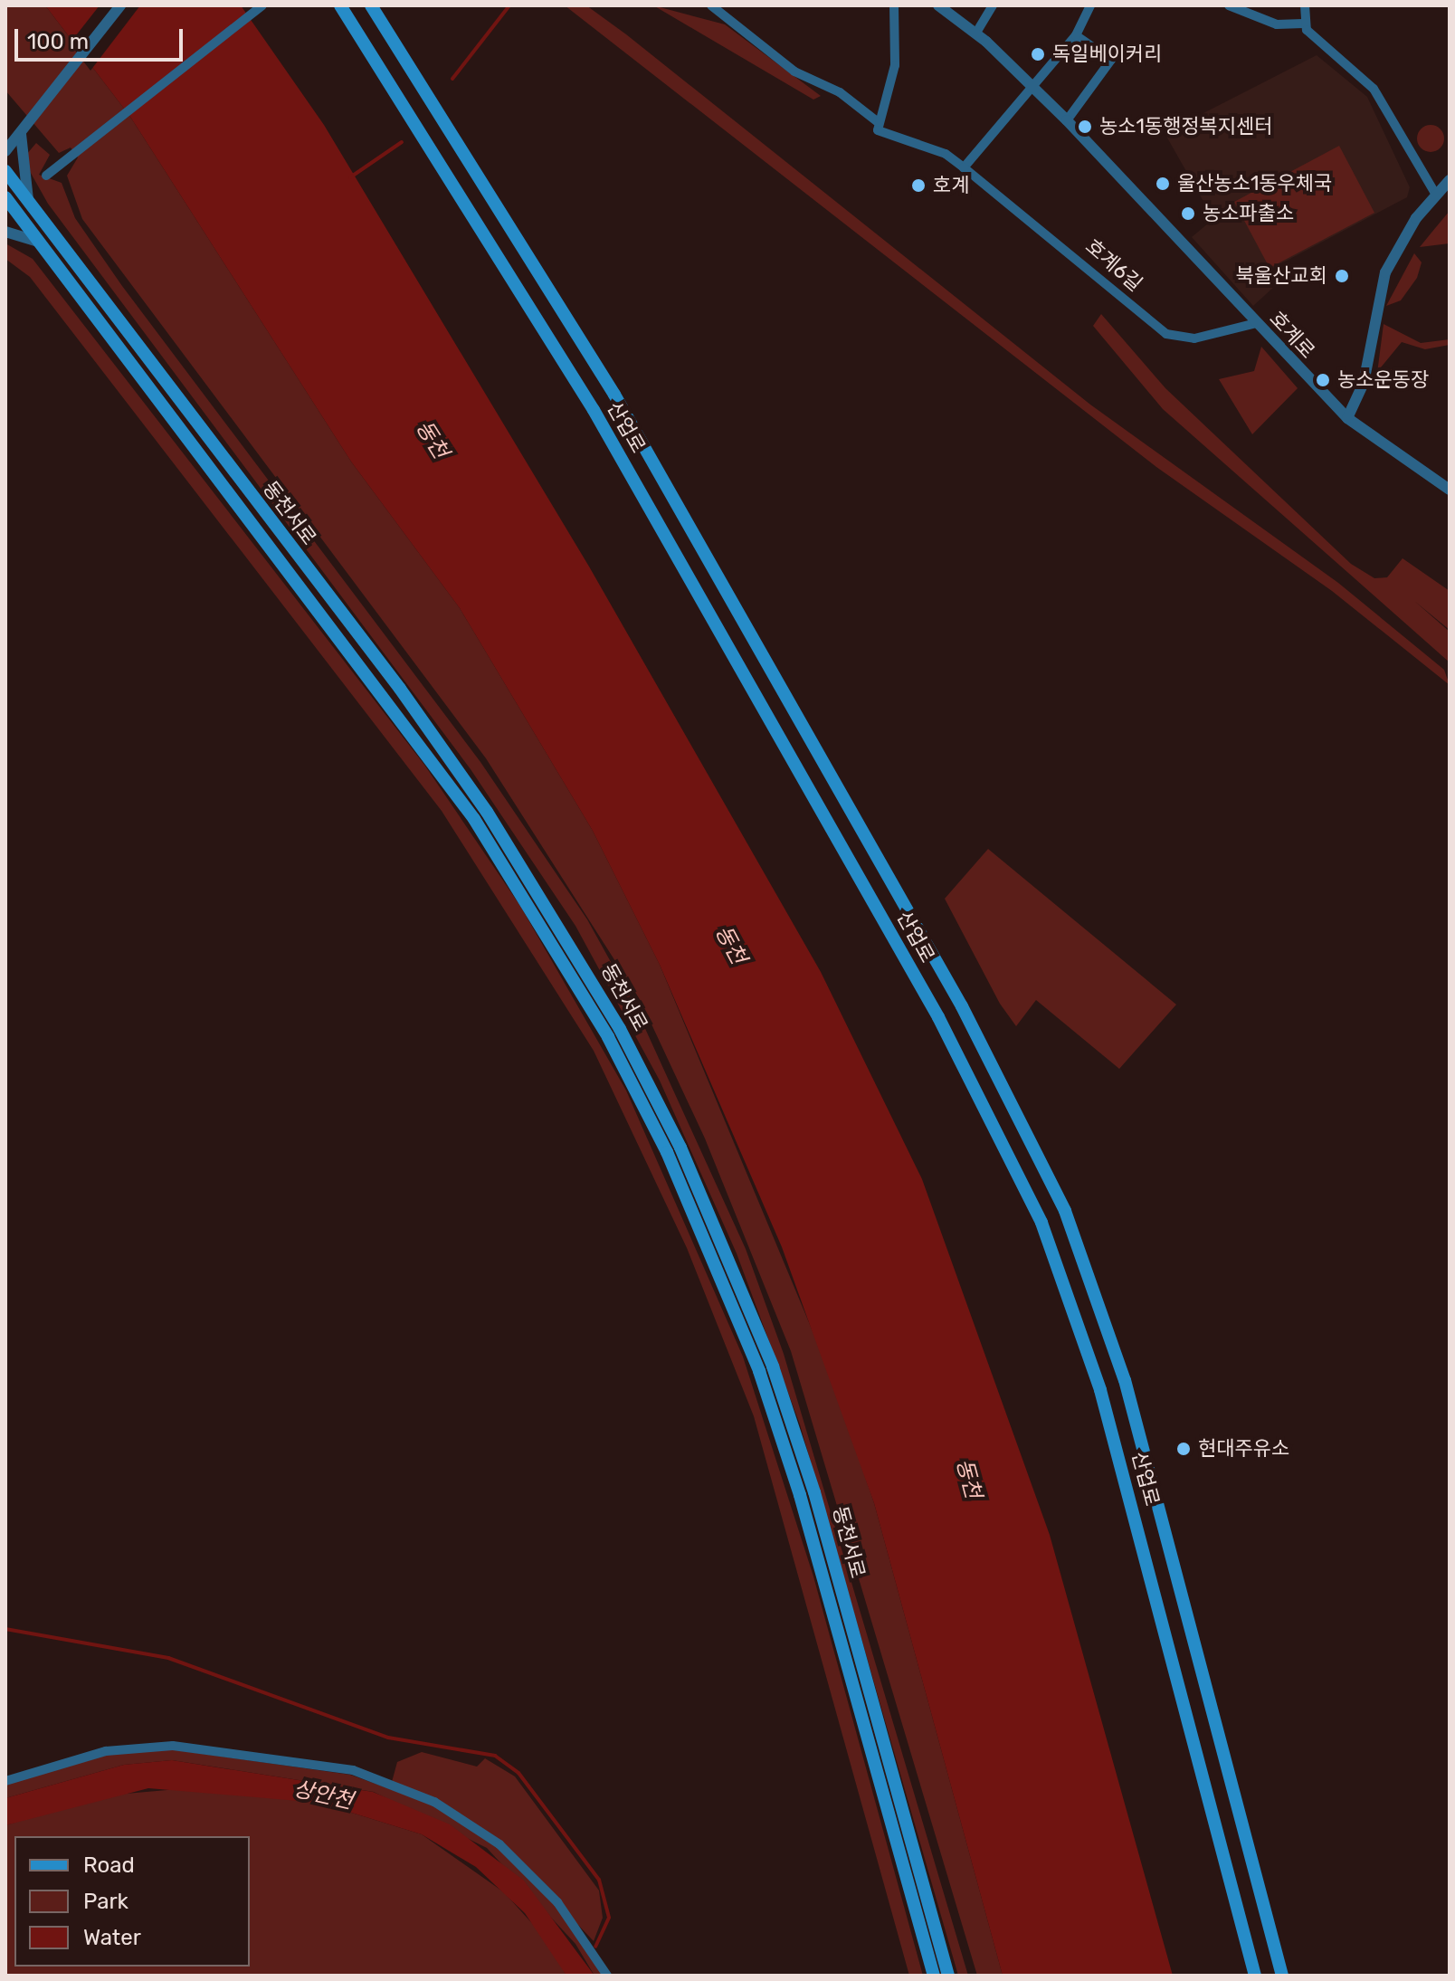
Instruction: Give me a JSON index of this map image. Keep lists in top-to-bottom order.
{
  "streets": {
    "main road": ["산업로", "동천서로"],
    "street": ["호계6길", "호계로"]
  },
  "crossings": [
    ["호계6길", "호계로"]
  ],
  "water": ["동천", "상안천"],
  "places": [
    "독일베이커리",
    "농소1동행정복지센터",
    "울산농소1동우체국",
    "호계",
    "농소파출소",
    "북울산교회",
    "농소운동장",
    "현대주유소"
  ],
  "legend": ["Road", "Park", "Water"],
  "scale_bar": "100 m"
}
